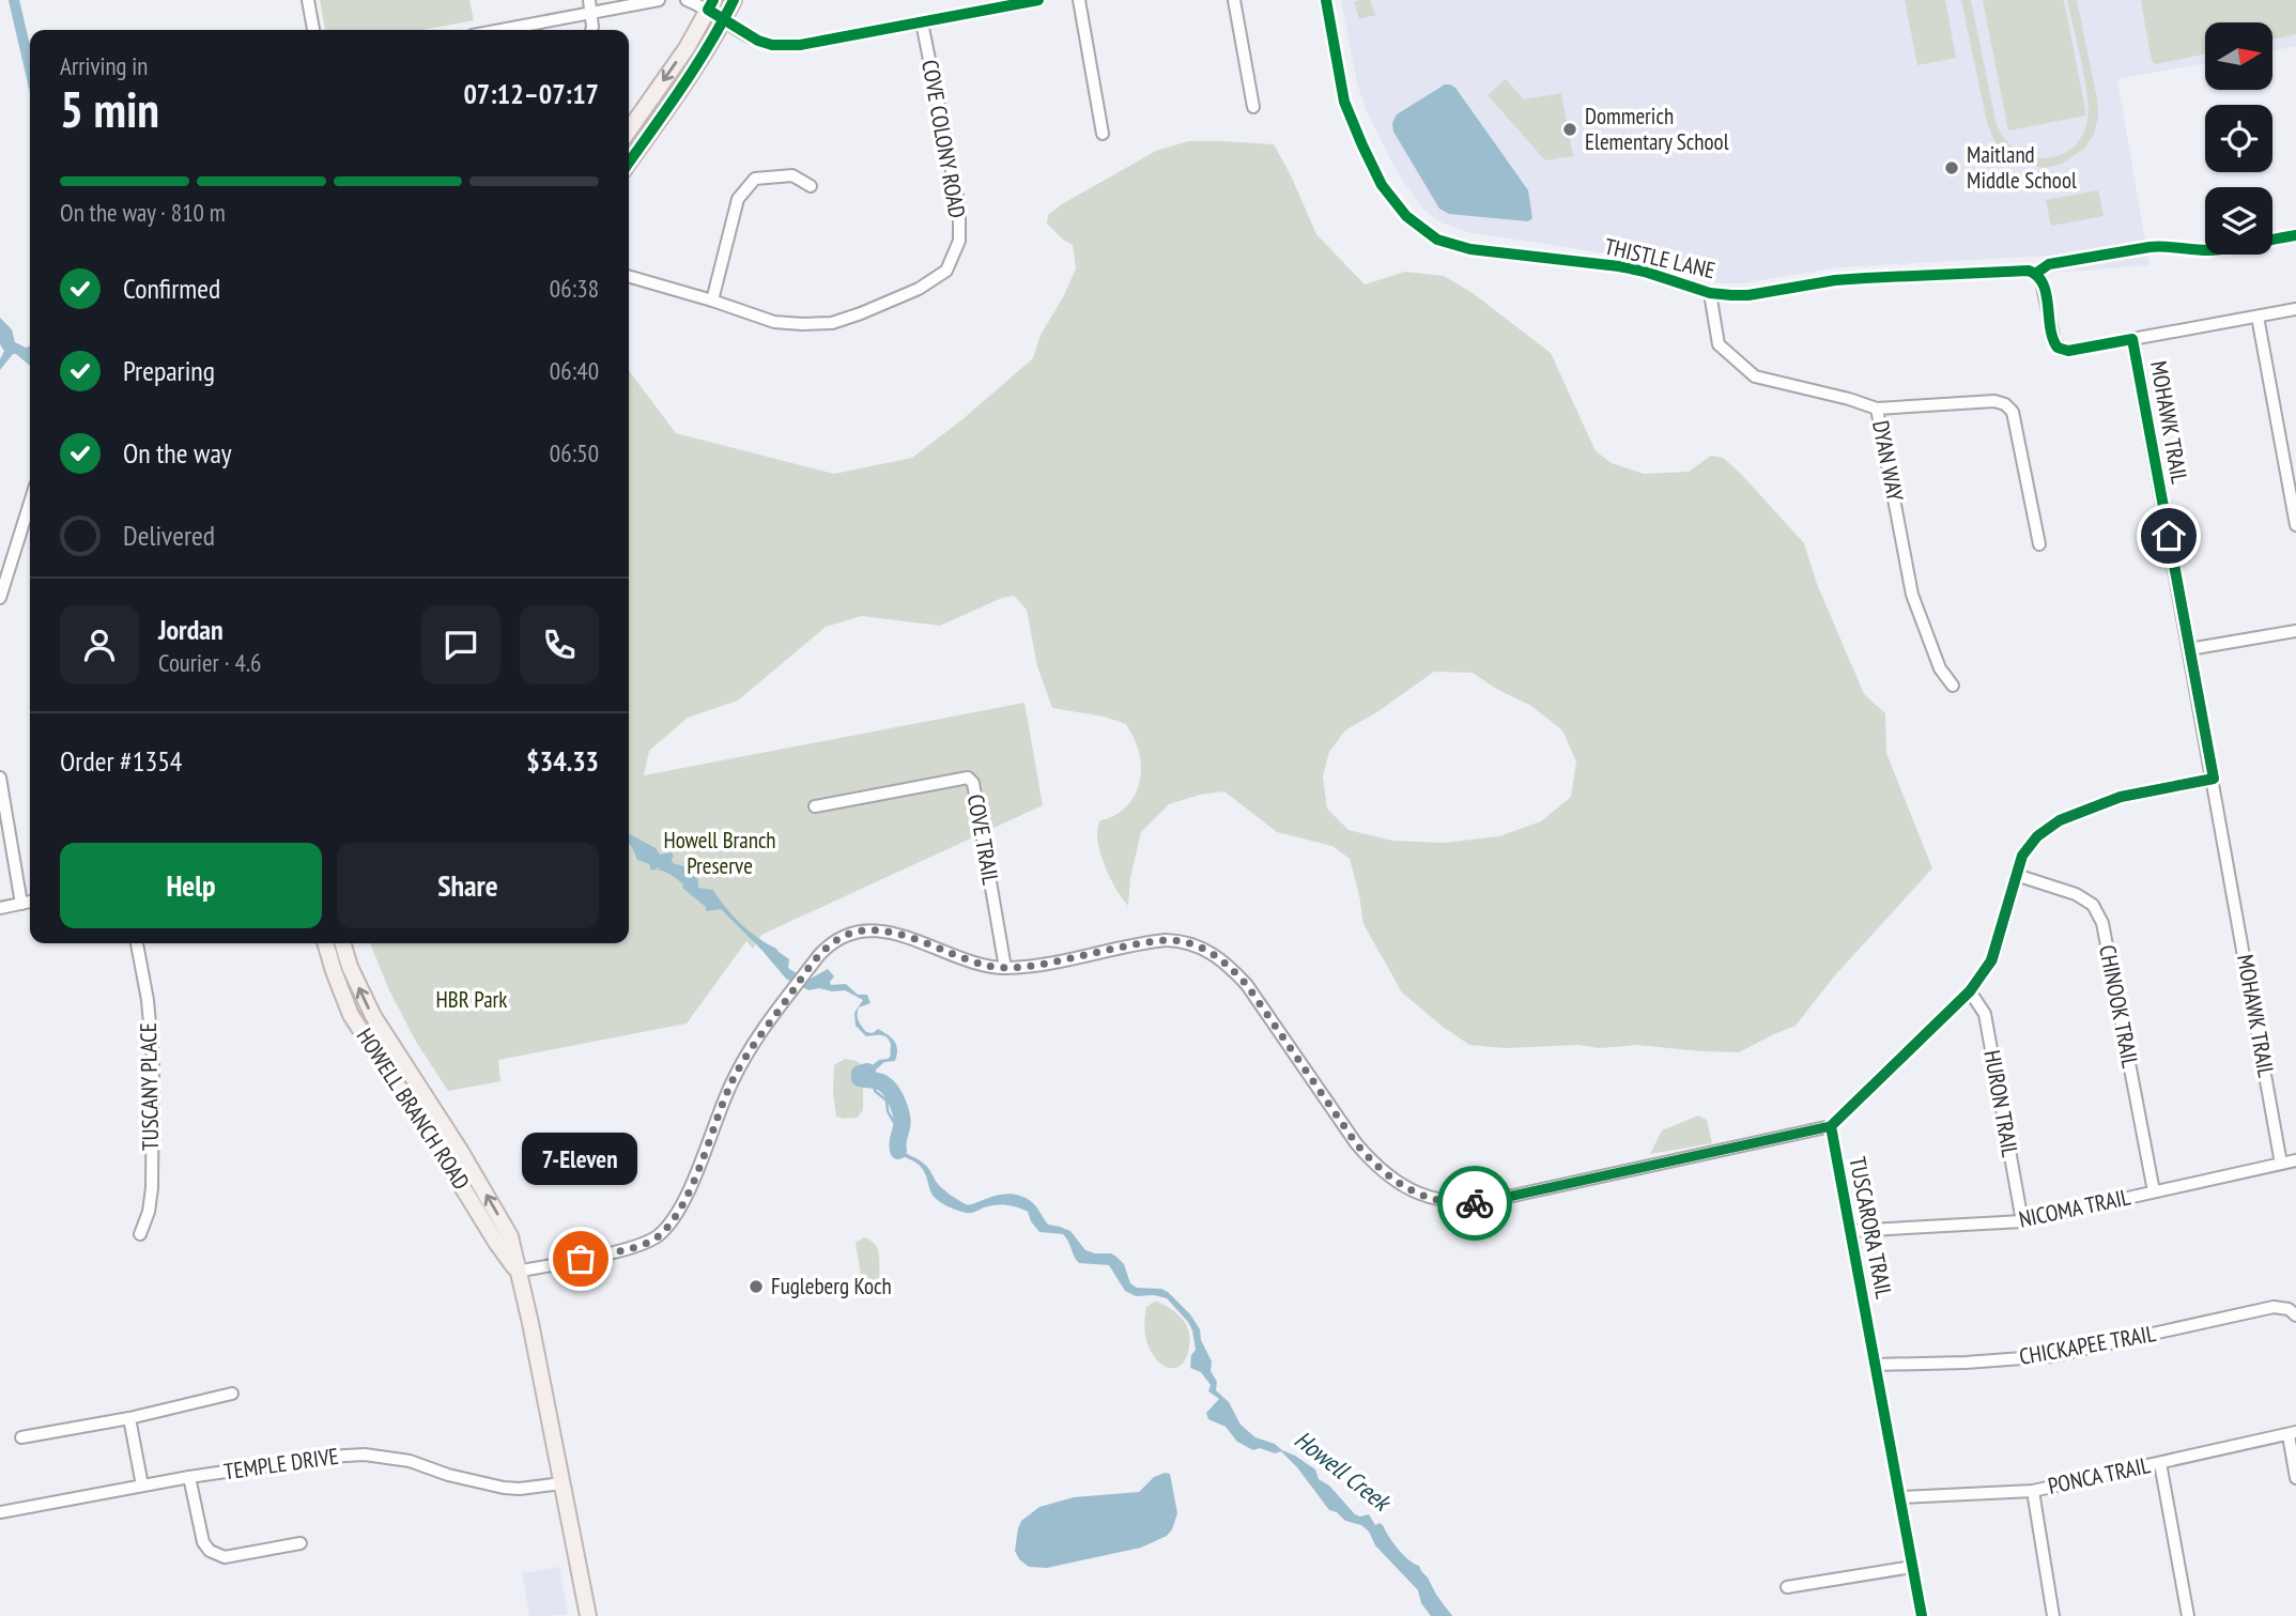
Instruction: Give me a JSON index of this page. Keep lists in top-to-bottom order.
{
  "streets": {
    "main road": ["HOWELL BRANCH ROAD"],
    "street": [
      "COVE COLONY ROAD",
      "THISTLE LANE",
      "MOHAWK TRAIL",
      "DYAN WAY",
      "COVE TRAIL",
      "CHINOOK TRAIL",
      "TUSCANY PLACE",
      "HURON TRAIL",
      "NICOMA TRAIL",
      "TUSCARORA TRAIL",
      "CHICKAPEE TRAIL",
      "TEMPLE DRIVE",
      "PONCA TRAIL"
    ]
  },
  "crossings": [
    ["THISTLE LANE", "MOHAWK TRAIL"],
    ["THISTLE LANE", "DYAN WAY"],
    ["MOHAWK TRAIL", "NICOMA TRAIL"],
    ["CHINOOK TRAIL", "NICOMA TRAIL"],
    ["HURON TRAIL", "NICOMA TRAIL"],
    ["HOWELL BRANCH ROAD", "TEMPLE DRIVE"],
    ["NICOMA TRAIL", "TUSCARORA TRAIL"],
    ["TUSCARORA TRAIL", "CHICKAPEE TRAIL"],
    ["TUSCARORA TRAIL", "PONCA TRAIL"]
  ],
  "water": ["Howell Creek"],
  "parks": ["Howell Branch Preserve", "HBR Park"],
  "places": [
    "Dommerich Elementary School",
    "Maitland Middle School",
    "7-Eleven",
    "Fugleberg Koch"
  ],
  "north": "right",
  "page": {
    "heading": ["5 min", "Arriving in", "07:12–07:17"],
    "panel": [
      "Jordan",
      "Courier · 4.6",
      "Order #1354",
      "$34.33"
    ],
    "bar": "On the way · 810 m",
    "list": [
      ["Confirmed", "06:38"],
      ["Preparing", "06:40"],
      ["On the way", "06:50"],
      "Delivered"
    ],
    "buttons": ["Help", "Share"],
    "bubble": "7-Eleven"
  }
}
